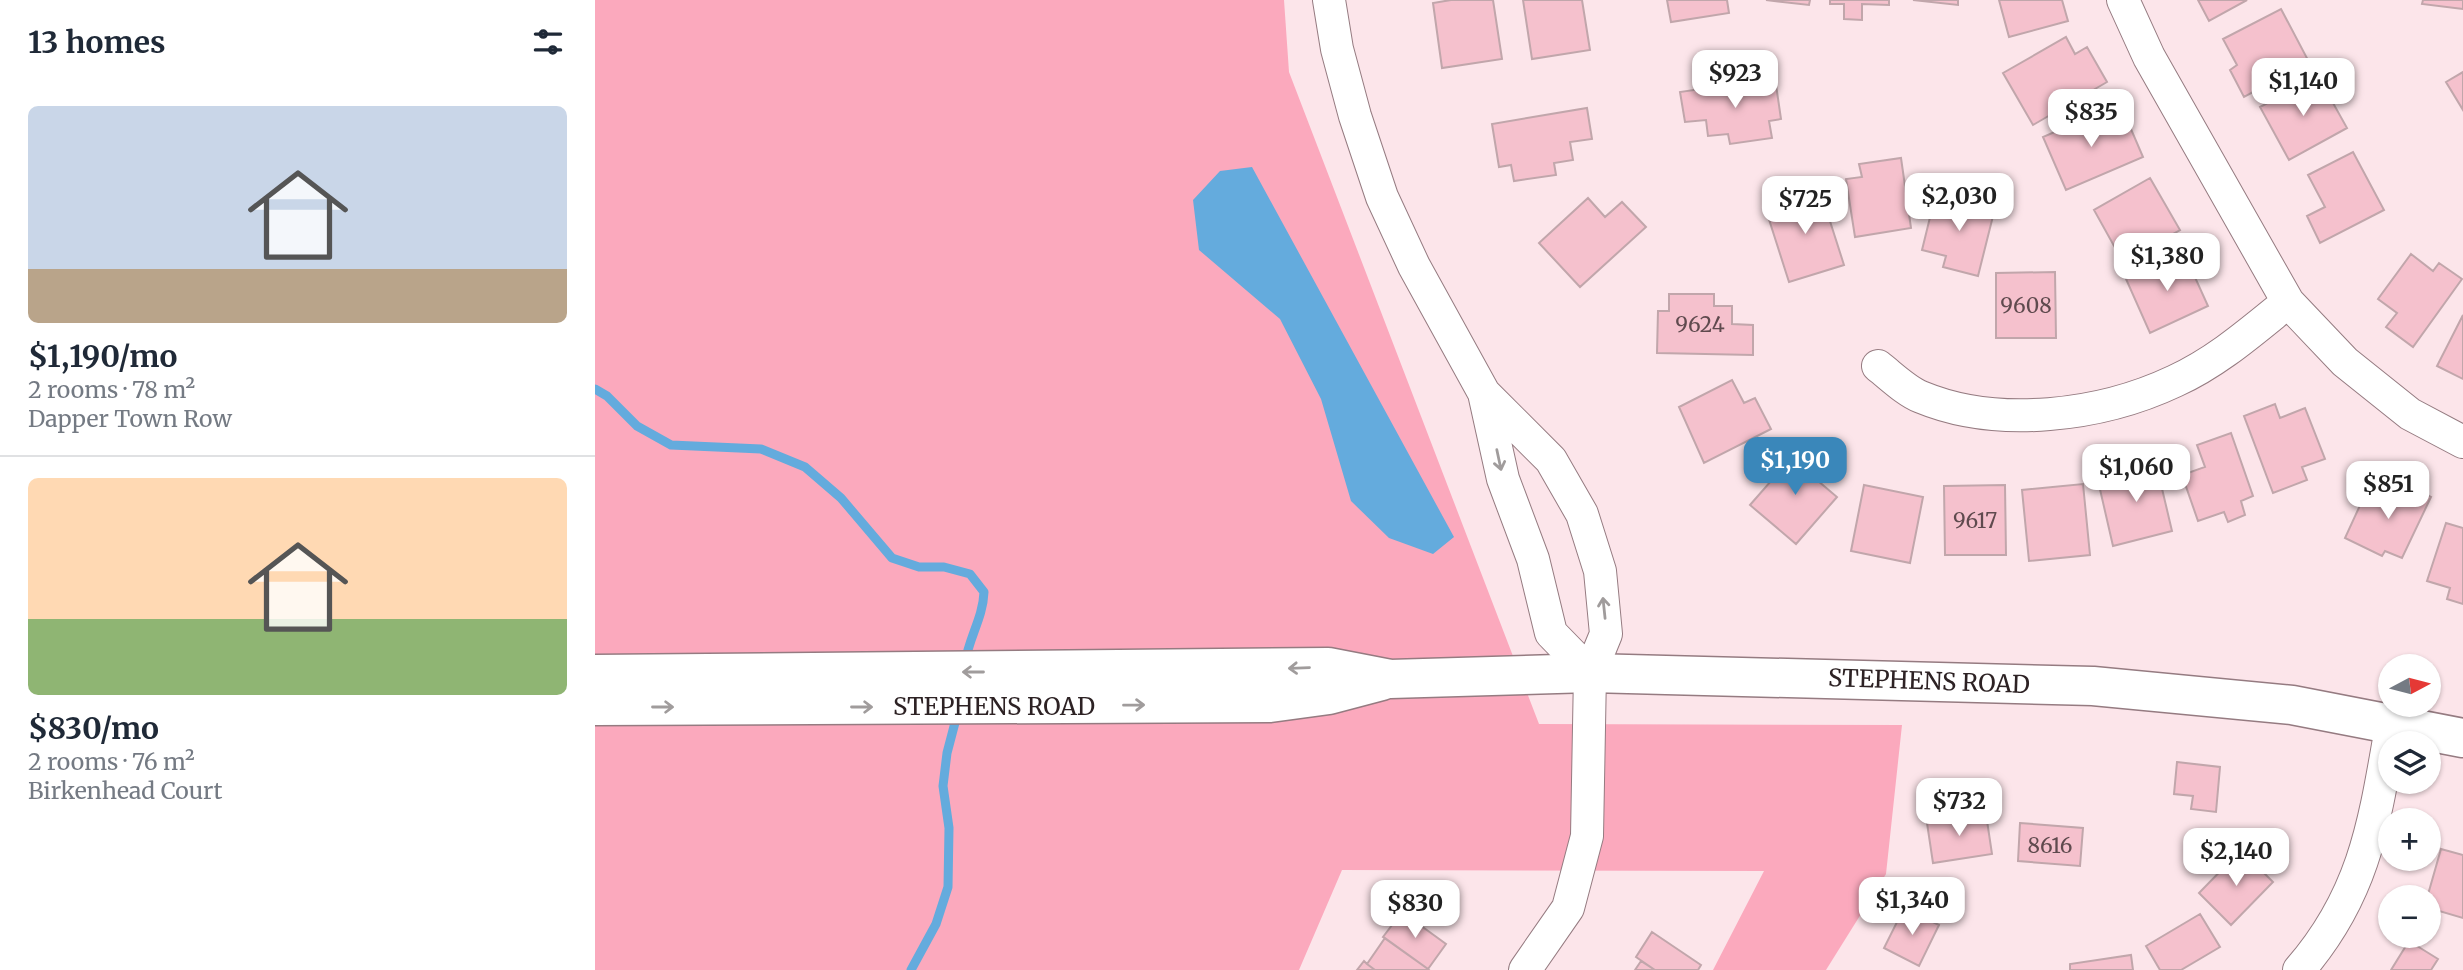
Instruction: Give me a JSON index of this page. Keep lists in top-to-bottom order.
{
  "streets": {
    "street": ["STEPHENS ROAD"]
  },
  "house_numbers": [
    "9608",
    "9624",
    "9617",
    "8616"
  ],
  "north": "right",
  "page": {
    "heading": "13 homes",
    "price": [
      "$923",
      "$1,140",
      "$835",
      "$2,030",
      "$725",
      "$1,380",
      "$1,190",
      "$1,060",
      "$851",
      "$732",
      "$2,140",
      "$1,340",
      "$830"
    ],
    "list": [
      {
        "name": "$1,190/mo",
        "note": "2 rooms · 78 m² · Dapper Town Row"
      },
      {
        "name": "$830/mo",
        "note": "2 rooms · 76 m² · Birkenhead Court"
      }
    ],
    "map_buttons": ["+", "−"]
  }
}
